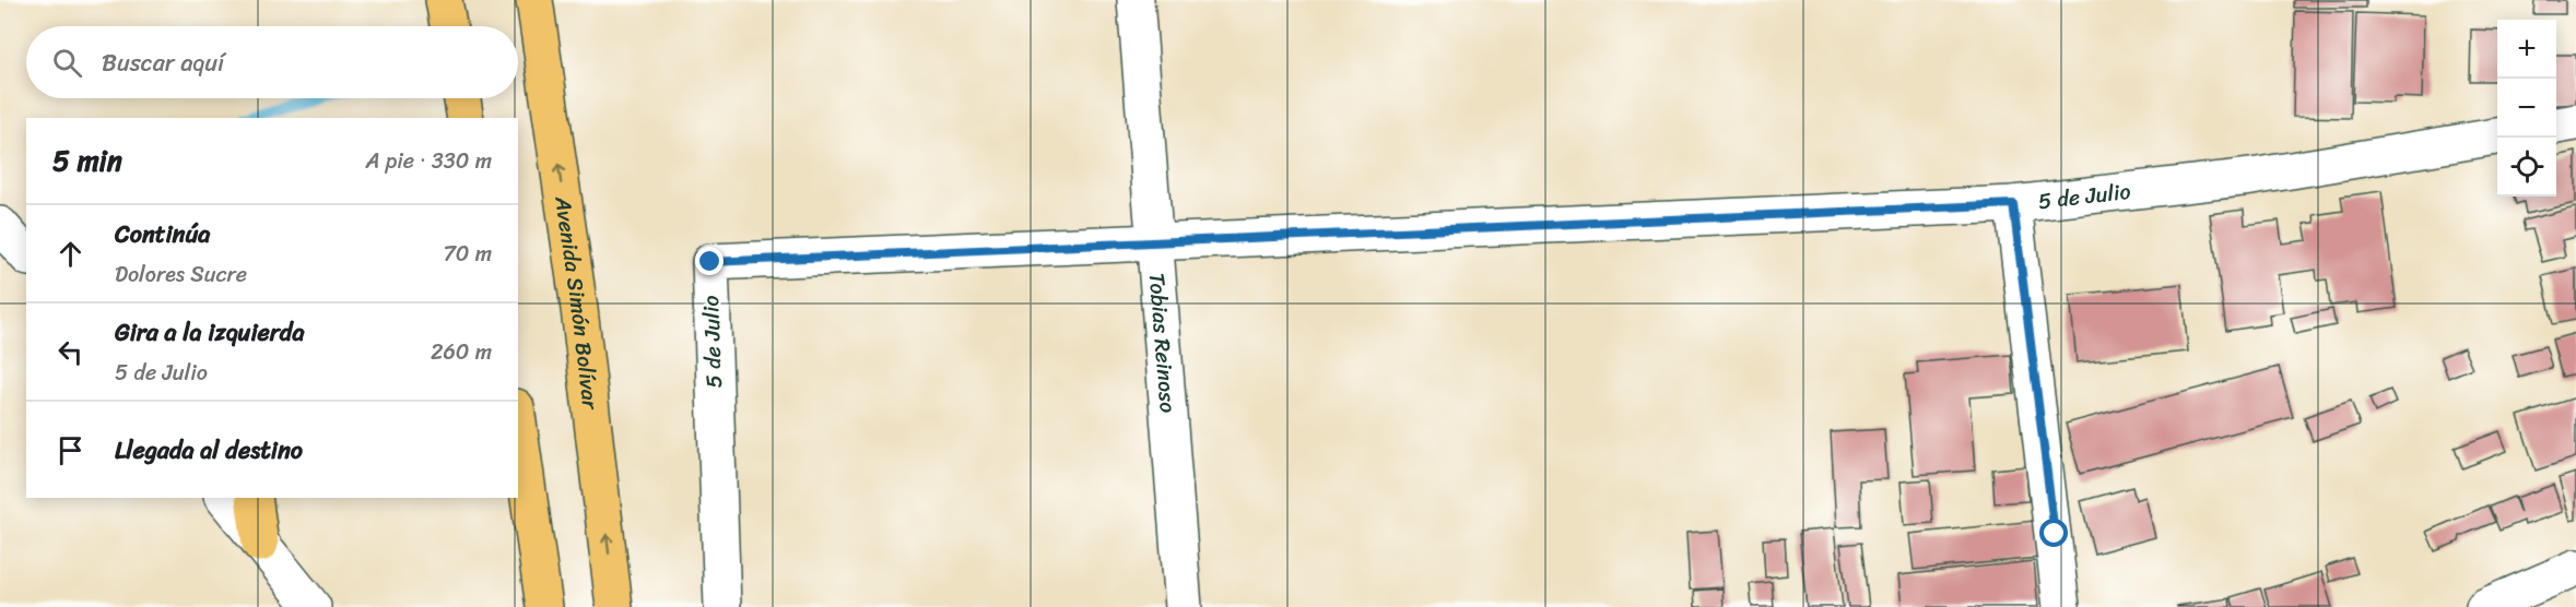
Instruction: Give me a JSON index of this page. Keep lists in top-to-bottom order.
{
  "streets": {
    "highway": ["Avenida Simón Bolívar"],
    "street": ["5 de Julio", "Tobias Reinoso"]
  },
  "crossings": [
    ["5 de Julio", "Tobias Reinoso"]
  ],
  "page": {
    "map_buttons": ["+", "−"],
    "search": "Buscar aquí",
    "heading": ["5 min", "A pie · 330 m"],
    "list": [
      ["Continúa", "Dolores Sucre", "70 m"],
      ["Gira a la izquierda", "5 de Julio", "260 m"],
      "Llegada al destino"
    ]
  }
}
